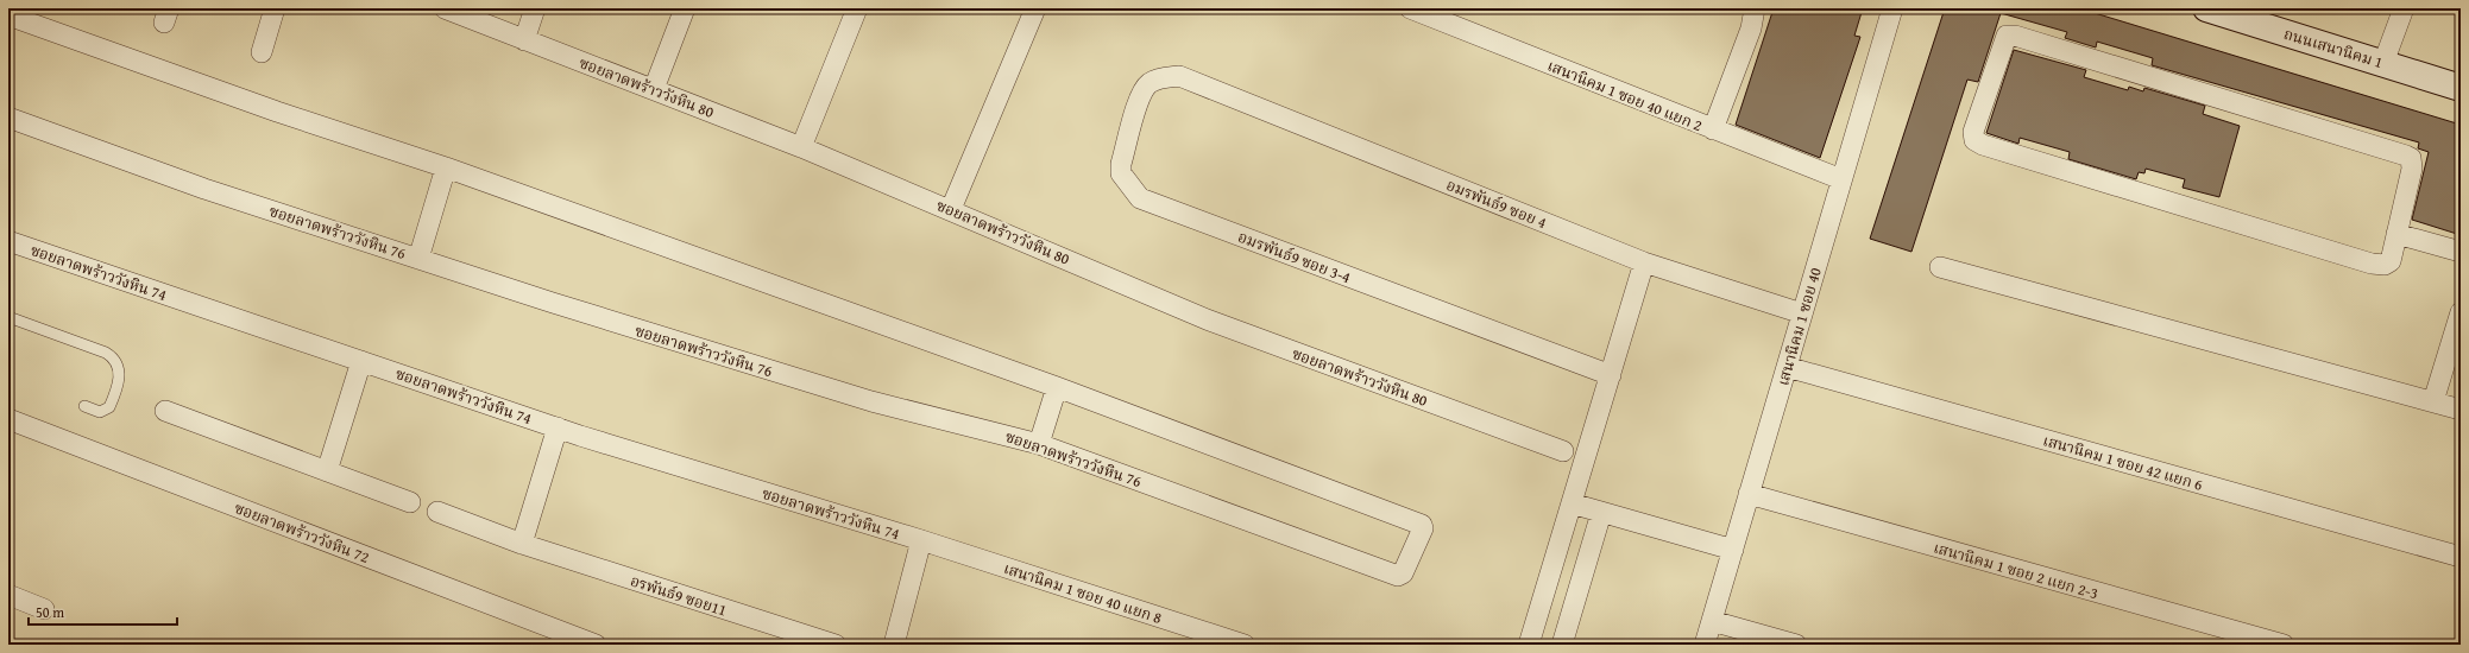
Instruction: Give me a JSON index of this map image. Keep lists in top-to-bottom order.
{
  "streets": {
    "street": [
      "ถนนเสนานิคม 1",
      "ซอยลาดพร้าววังหิน 80",
      "เสนานิคม 1 ซอย 40 แยก 2",
      "อมรพันธ์9 ซอย 4",
      "ซอยลาดพร้าววังหิน 76",
      "อมรพันธ์9 ซอย 3-4",
      "ซอยลาดพร้าววังหิน 74",
      "เสนานิคม 1 ซอย 40",
      "เสนานิคม 1 ซอย 42 แยก 6",
      "ซอยลาดพร้าววังหิน 72",
      "เสนานิคม 1 ซอย 2 แยก 2-3",
      "เสนานิคม 1 ซอย 40 แยก 8",
      "อรพันธ์9 ซอย11"
    ]
  },
  "crossings": [
    ["เสนานิคม 1 ซอย 40 แยก 2", "เสนานิคม 1 ซอย 40"],
    ["อมรพันธ์9 ซอย 4", "อมรพันธ์9 ซอย 3-4"],
    ["อมรพันธ์9 ซอย 4", "เสนานิคม 1 ซอย 40"],
    ["ซอยลาดพร้าววังหิน 74", "เสนานิคม 1 ซอย 40 แยก 8"],
    ["เสนานิคม 1 ซอย 40", "เสนานิคม 1 ซอย 42 แยก 6"],
    ["เสนานิคม 1 ซอย 40", "เสนานิคม 1 ซอย 2 แยก 2-3"]
  ],
  "scale_bar": "50 m"
}
